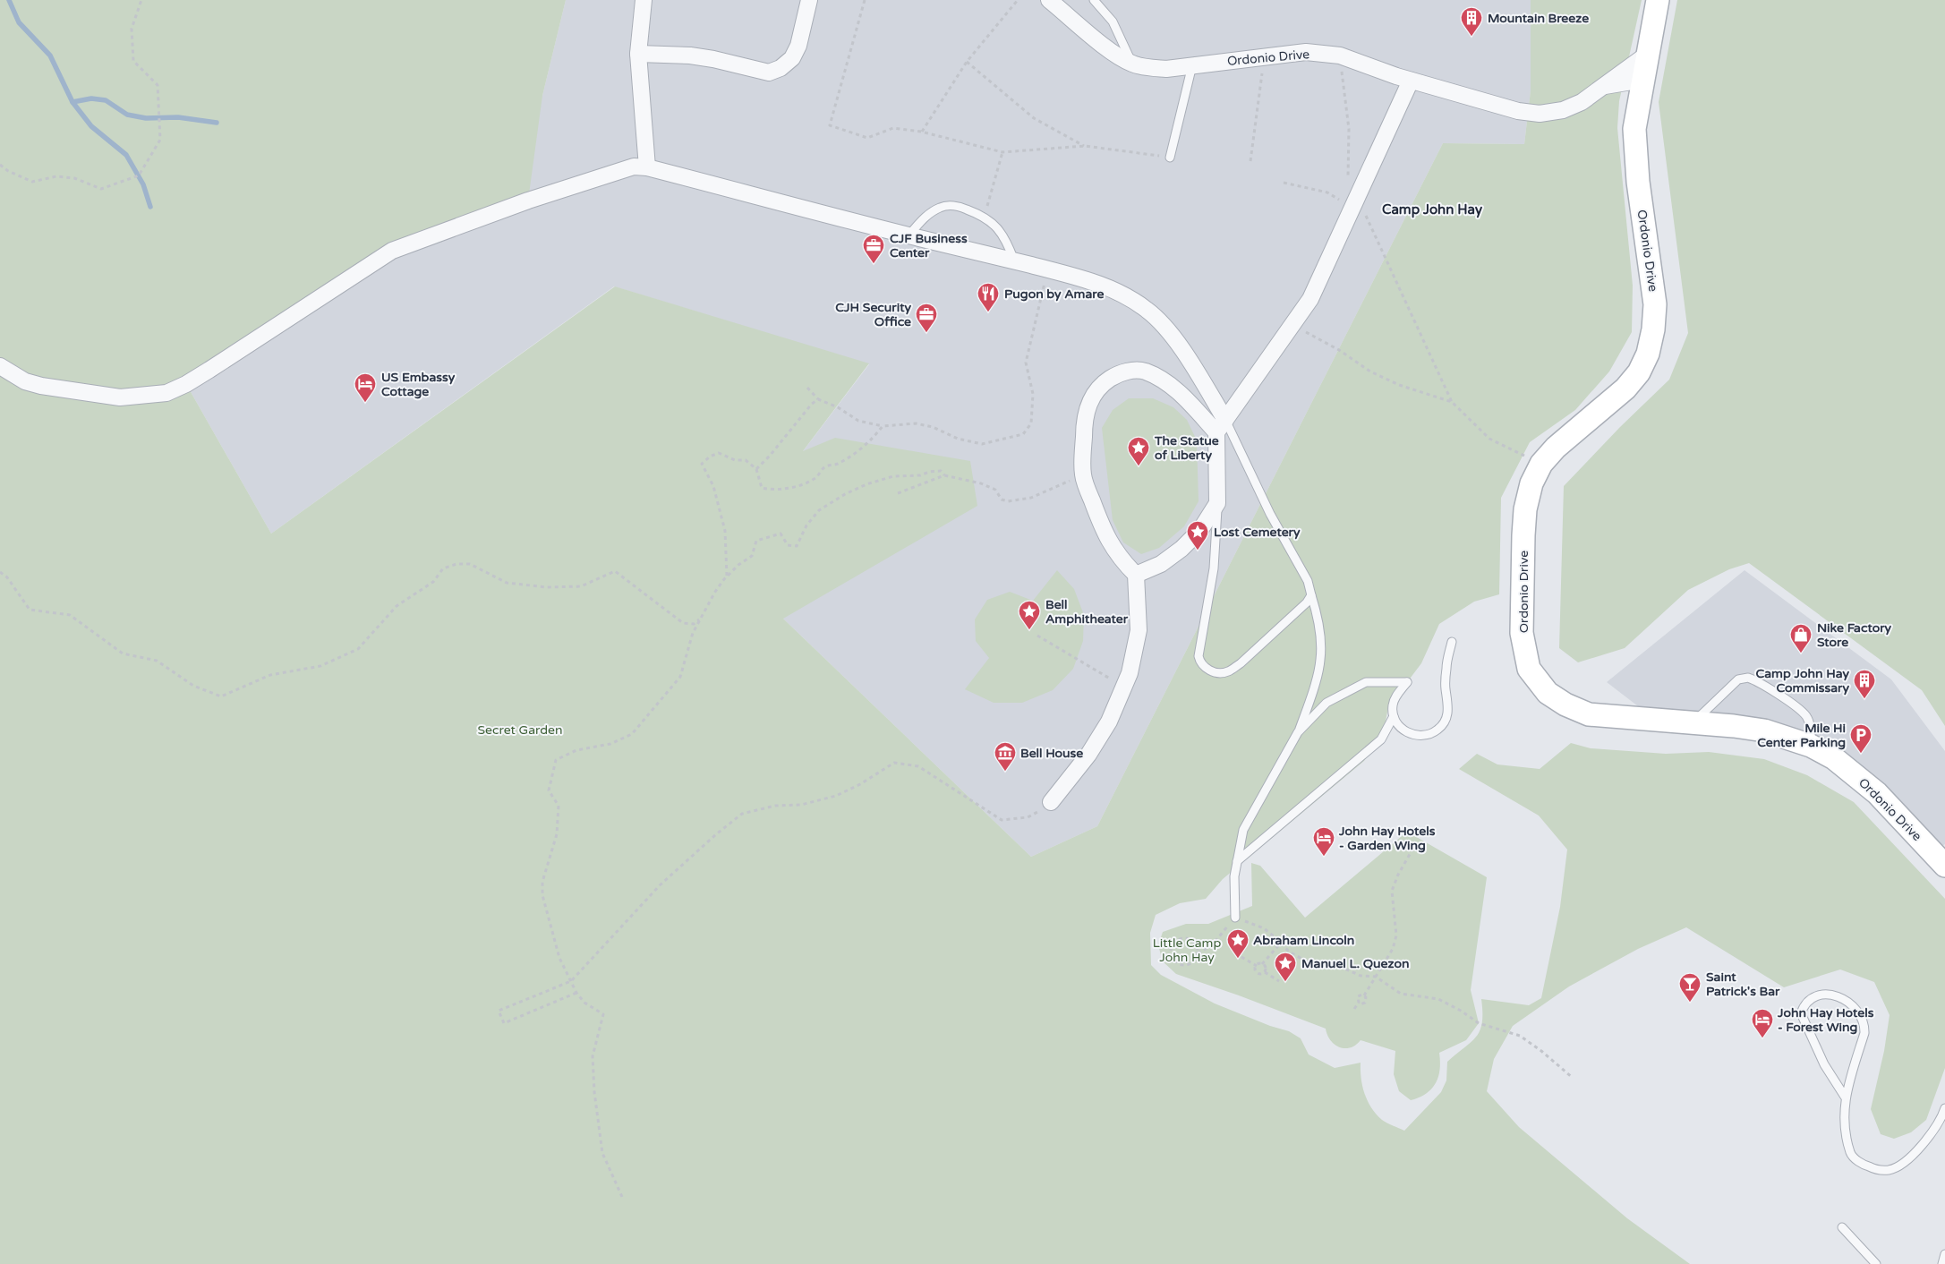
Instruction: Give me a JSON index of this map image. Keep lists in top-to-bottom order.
{
  "streets": {
    "street": ["Ordonio Drive"]
  },
  "districts": ["Camp John Hay"],
  "parks": ["Secret Garden", "Little Camp John Hay"],
  "places": {
    "building": ["Mountain Breeze", "Camp John Hay Commissary"],
    "office": ["CJF Business Center", "CJH Security Office"],
    "restaurant": ["Pugon by Amare"],
    "hotel": ["US Embassy Cottage", "John Hay Hotels - Garden Wing", "John Hay Hotels - Forest Wing"],
    "place": [
      "The Statue of Liberty",
      "Lost Cemetery",
      "Bell Amphitheater",
      "Abraham Lincoln",
      "Manuel L. Quezon"
    ],
    "shop": ["Nike Factory Store"],
    "parking": ["Mile Hi Center Parking"],
    "museum": ["Bell House"],
    "bar": ["Saint Patrick's Bar"]
  }
}
